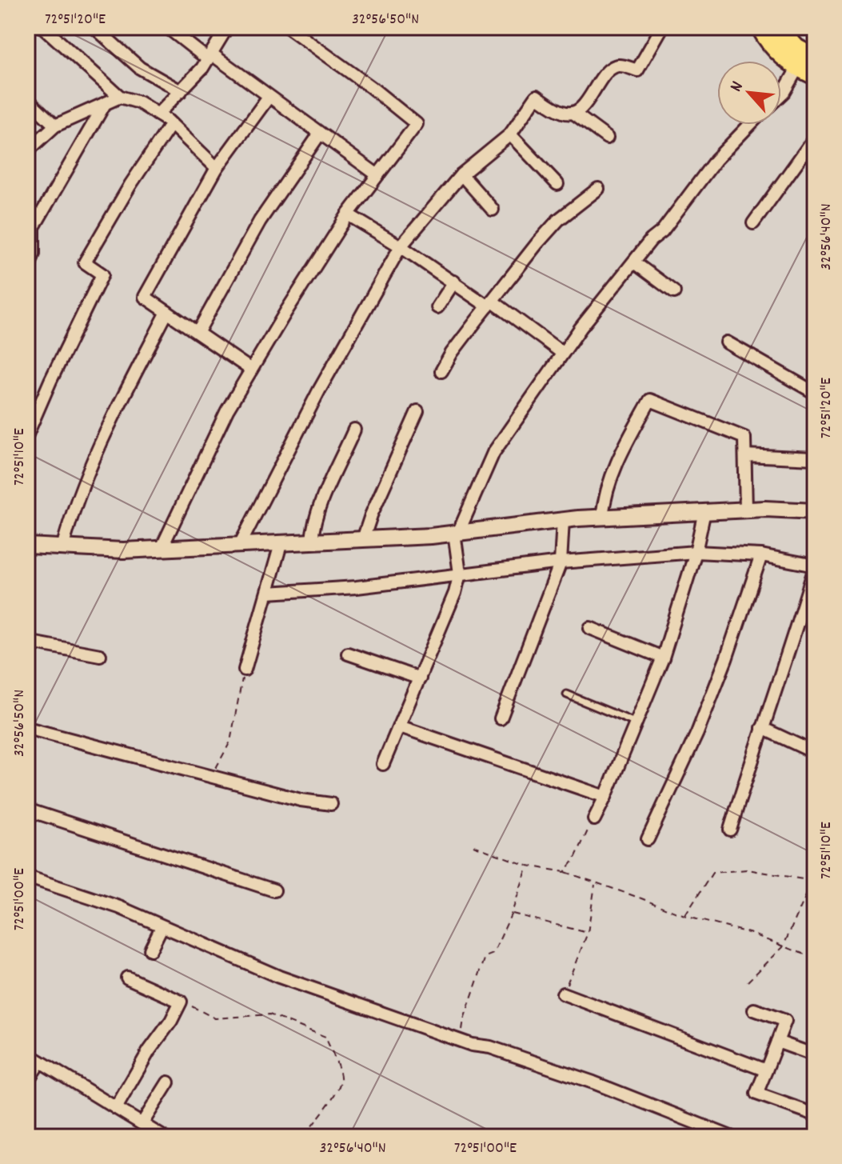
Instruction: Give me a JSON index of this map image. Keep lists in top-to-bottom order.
{
  "north": "top left",
  "coordinates": [
    "72°51'20\"E",
    "32°56'50\"N",
    "32°56'40\"N",
    "72°51'10\"E",
    "72°51'00\"E"
  ]
}
